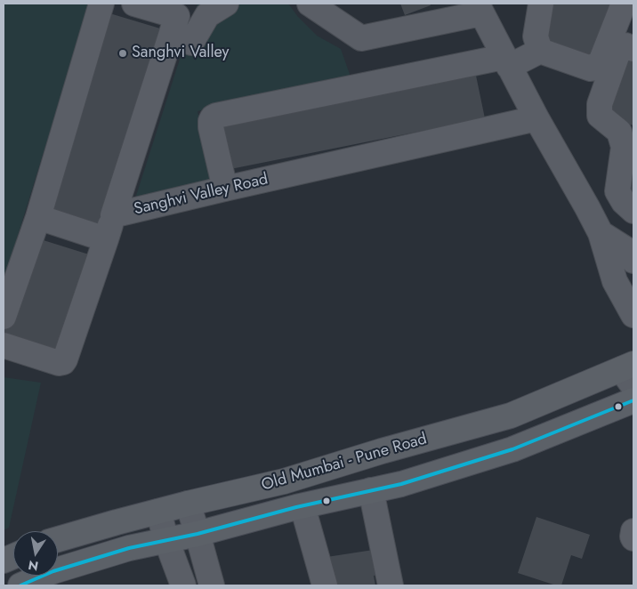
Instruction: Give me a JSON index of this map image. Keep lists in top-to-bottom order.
{
  "streets": {
    "main road": ["Old Mumbai - Pune Road"],
    "street": ["Sanghvi Valley Road"]
  },
  "places": ["Sanghvi Valley"],
  "north": "bottom"
}
